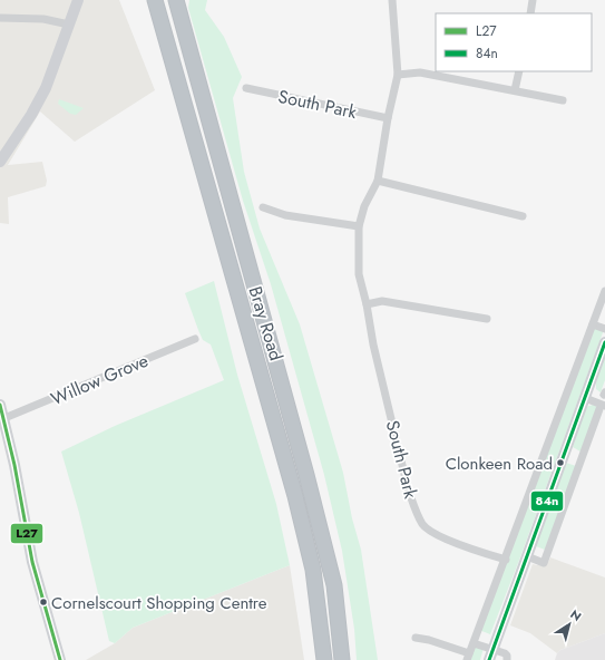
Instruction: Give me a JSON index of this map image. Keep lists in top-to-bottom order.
{
  "streets": {
    "highway": ["Bray Road"],
    "street": ["South Park", "Willow Grove"]
  },
  "places": ["Clonkeen Road", "Cornelscourt Shopping Centre"],
  "lines": ["transit line 84n", "transit line L27"],
  "legend": ["L27", "84n"],
  "north": "top right"
}
